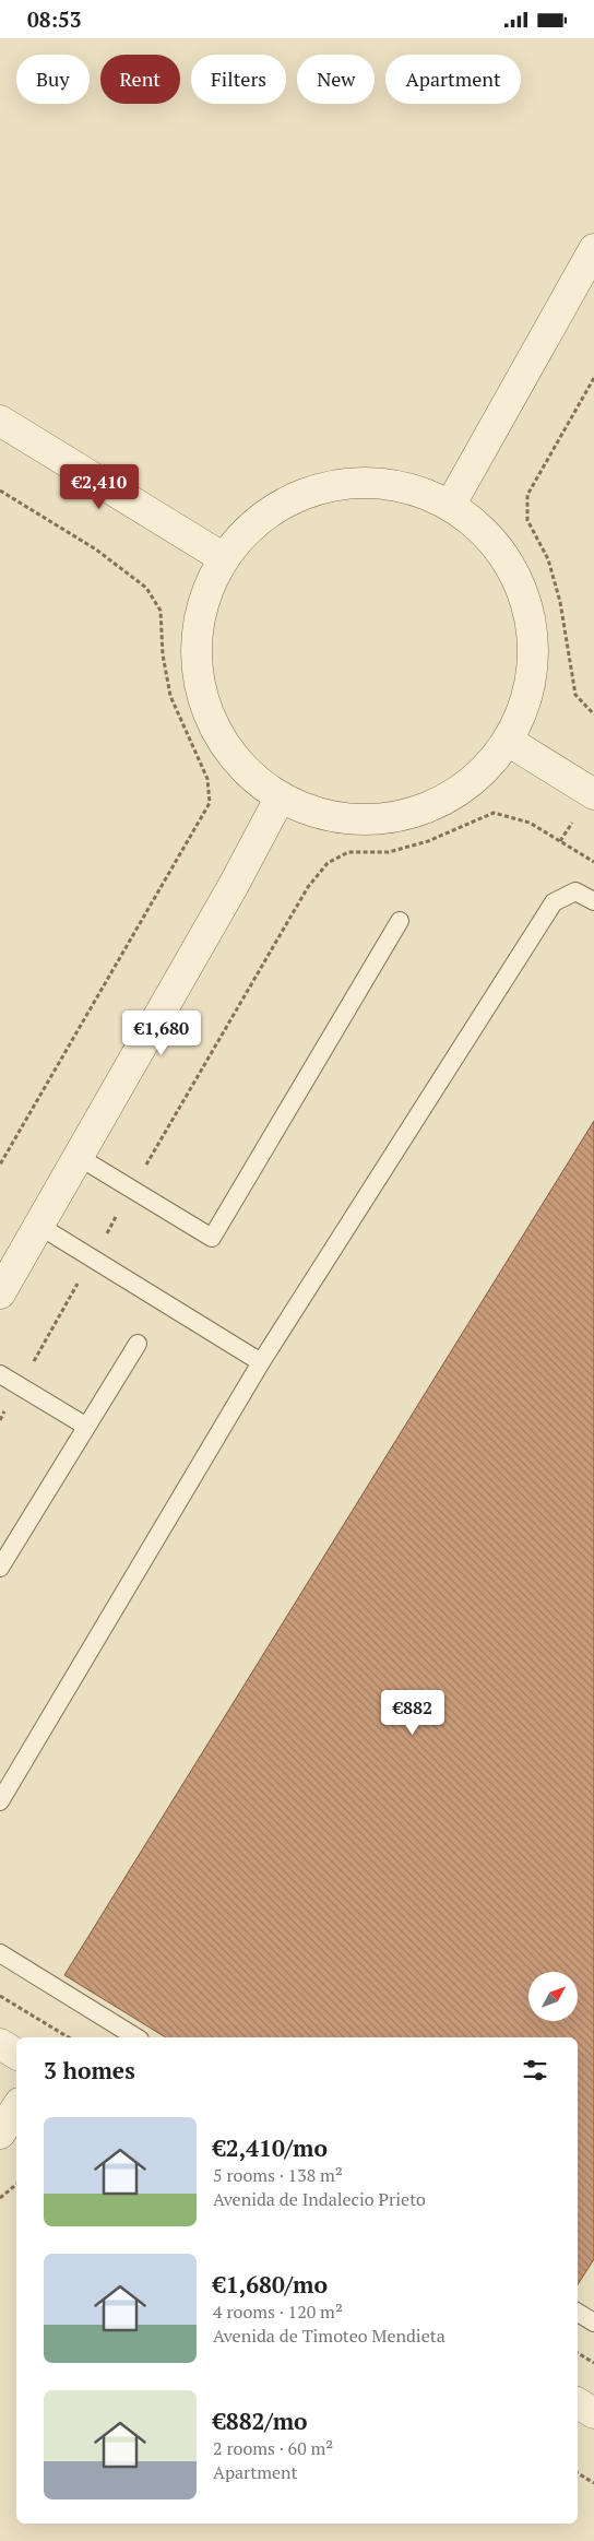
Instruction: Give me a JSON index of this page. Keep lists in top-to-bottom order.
{
  "north": "top right",
  "page": {
    "status": "08:53",
    "chip": [
      "Buy",
      "Rent",
      "Filters",
      "New",
      "Apartment"
    ],
    "price": ["€2,410", "€1,680", "€882"],
    "heading": "3 homes",
    "list": [
      {
        "name": "€2,410/mo",
        "note": "5 rooms · 138 m² · Avenida de Indalecio Prieto"
      },
      {
        "name": "€1,680/mo",
        "note": "4 rooms · 120 m² · Avenida de Timoteo Mendieta"
      },
      {
        "name": "€882/mo",
        "note": "2 rooms · 60 m² · Apartment"
      }
    ]
  }
}
